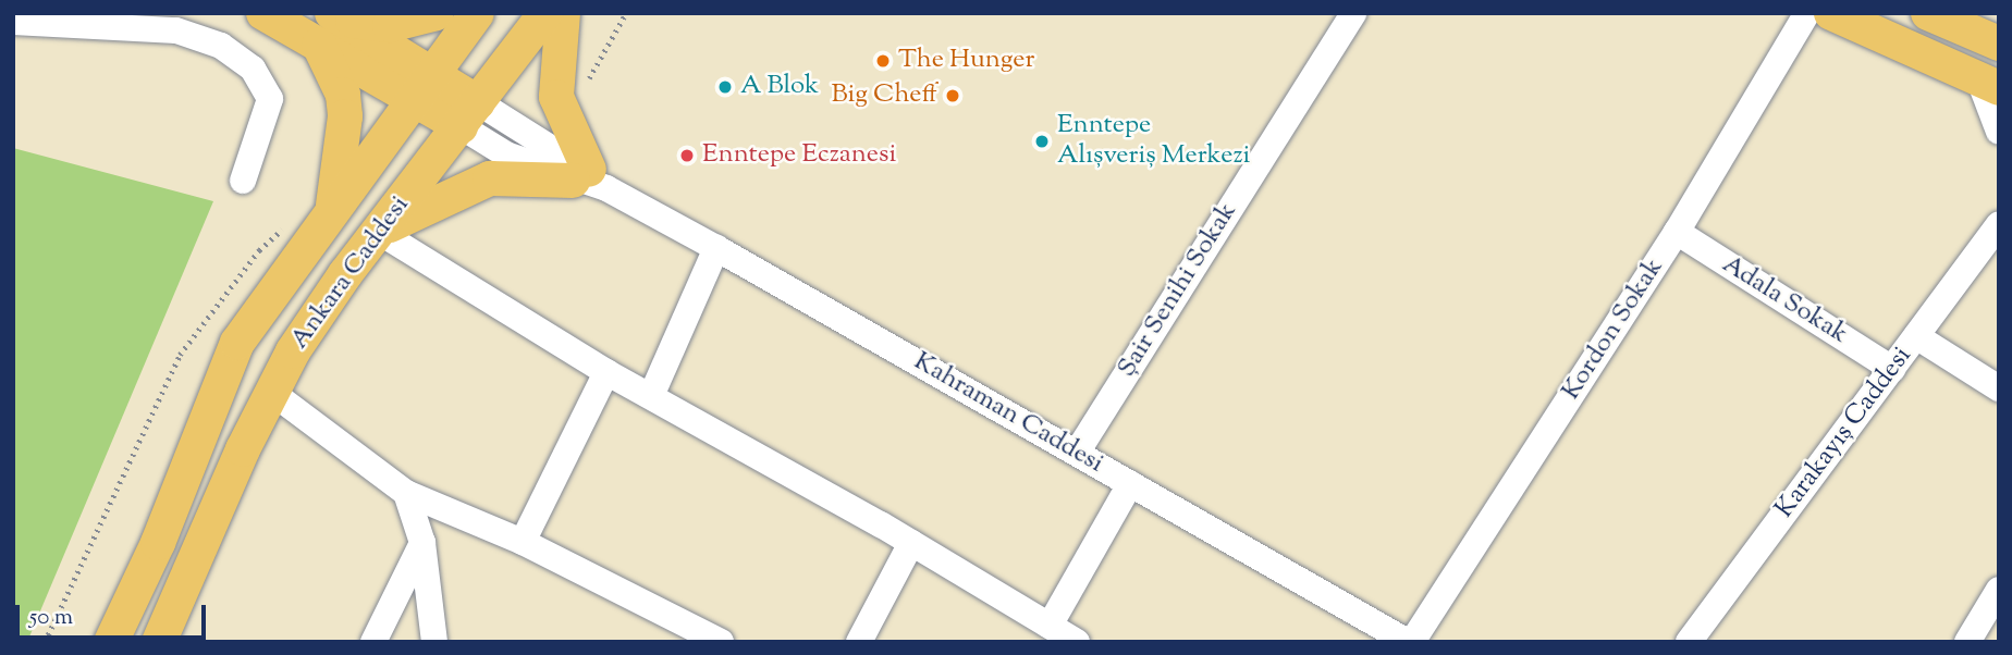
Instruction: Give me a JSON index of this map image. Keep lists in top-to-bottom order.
{
  "streets": {
    "main road": ["Ankara Caddesi"],
    "street": [
      "Şair Senihi Sokak",
      "Adala Sokak",
      "Kordon Sokak",
      "Kahraman Caddesi",
      "Karakayış Caddesi"
    ]
  },
  "crossings": [
    ["Ankara Caddesi", "Kahraman Caddesi"],
    ["Şair Senihi Sokak", "Kahraman Caddesi"],
    ["Adala Sokak", "Kordon Sokak"],
    ["Adala Sokak", "Karakayış Caddesi"],
    ["Kordon Sokak", "Kahraman Caddesi"]
  ],
  "places": [
    "The Hunger",
    "A Blok",
    "Big Cheff",
    "Enntepe Alışveriş Merkezi",
    "Enntepe Eczanesi"
  ],
  "scale_bar": "50 m"
}
